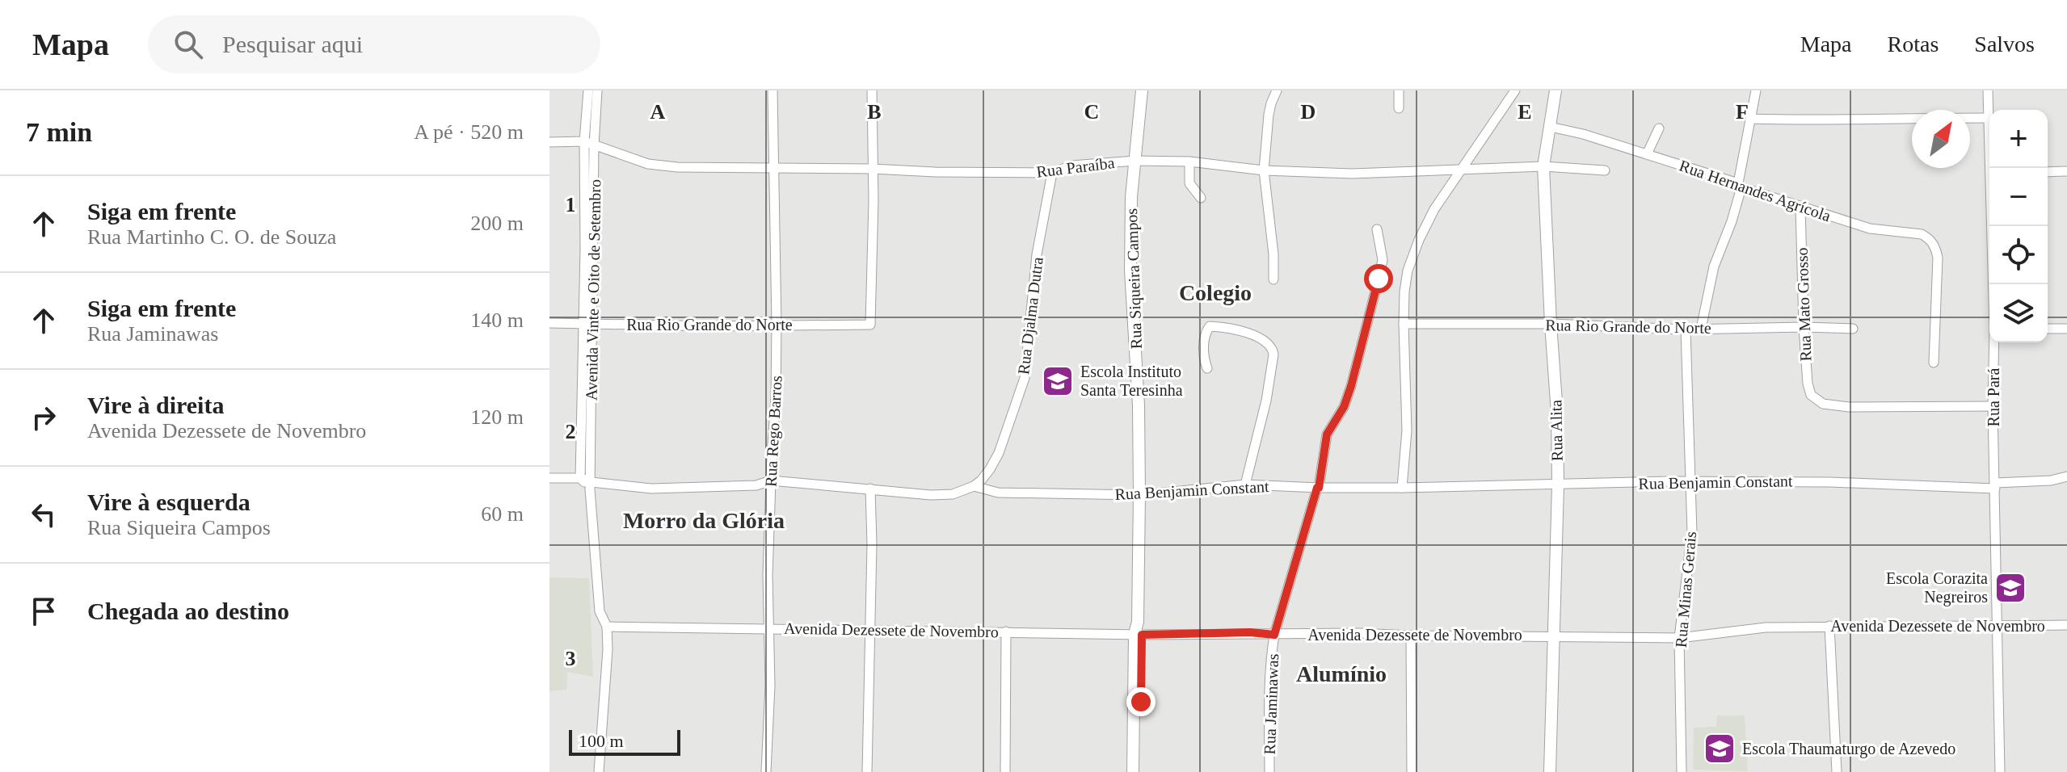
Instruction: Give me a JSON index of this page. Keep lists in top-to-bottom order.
{
  "streets": {
    "street": [
      "Rua Paraíba",
      "Rua Hernandes Agrícola",
      "Rua Siqueira Campos",
      "Avenida Vinte e Oito de Setembro",
      "Rua Mato Grosso",
      "Rua Djalma Dutra",
      "Rua Rio Grande do Norte",
      "Rua Pará",
      "Rua Alita",
      "Rua Rego Barros",
      "Rua Benjamin Constant",
      "Rua Minas Gerais",
      "Avenida Dezessete de Novembro",
      "Rua Jaminawas"
    ]
  },
  "crossings": [
    ["Rua Paraíba", "Rua Siqueira Campos"],
    ["Rua Paraíba", "Avenida Vinte e Oito de Setembro"],
    ["Rua Paraíba", "Rua Djalma Dutra"],
    ["Rua Paraíba", "Rua Rio Grande do Norte"],
    ["Rua Paraíba", "Rua Alita"],
    ["Rua Paraíba", "Rua Rego Barros"],
    ["Rua Hernandes Agrícola", "Rua Mato Grosso"],
    ["Rua Hernandes Agrícola", "Rua Alita"],
    ["Rua Siqueira Campos", "Rua Benjamin Constant"],
    ["Rua Siqueira Campos", "Avenida Dezessete de Novembro"],
    ["Avenida Vinte e Oito de Setembro", "Rua Rio Grande do Norte"],
    ["Avenida Vinte e Oito de Setembro", "Rua Benjamin Constant"],
    ["Avenida Vinte e Oito de Setembro", "Avenida Dezessete de Novembro"],
    ["Rua Mato Grosso", "Rua Rio Grande do Norte"],
    ["Rua Mato Grosso", "Rua Pará"],
    ["Rua Djalma Dutra", "Rua Benjamin Constant"],
    ["Rua Rio Grande do Norte", "Rua Alita"],
    ["Rua Rio Grande do Norte", "Rua Rego Barros"],
    ["Rua Rio Grande do Norte", "Rua Minas Gerais"],
    ["Rua Pará", "Rua Benjamin Constant"],
    ["Rua Pará", "Avenida Dezessete de Novembro"],
    ["Rua Alita", "Rua Benjamin Constant"],
    ["Rua Alita", "Avenida Dezessete de Novembro"],
    ["Rua Rego Barros", "Rua Benjamin Constant"],
    ["Rua Rego Barros", "Avenida Dezessete de Novembro"],
    ["Rua Benjamin Constant", "Rua Minas Gerais"],
    ["Rua Benjamin Constant", "Rua Jaminawas"],
    ["Rua Minas Gerais", "Avenida Dezessete de Novembro"],
    ["Avenida Dezessete de Novembro", "Rua Jaminawas"]
  ],
  "districts": ["Colegio", "Morro da Glória", "Alumínio"],
  "places": {
    "school or university": ["Escola Instituto Santa Teresinha", "Escola Corazita Negreiros", "Escola Thaumaturgo de Azevedo"]
  },
  "scale_bar": "100 m",
  "north": "top right",
  "page": {
    "header": "Mapa",
    "search": "Pesquisar aqui",
    "nav": ["Mapa", "Rotas", "Salvos"],
    "heading": ["7 min", "A pé · 520 m"],
    "map_buttons": ["+", "−"],
    "list": [
      ["Siga em frente", "Rua Martinho C. O. de Souza", "200 m"],
      ["Siga em frente", "Rua Jaminawas", "140 m"],
      ["Vire à direita", "Avenida Dezessete de Novembro", "120 m"],
      ["Vire à esquerda", "Rua Siqueira Campos", "60 m"],
      "Chegada ao destino"
    ],
    "scale": "100 m"
  },
  "grid": {
    "columns": [
      "A",
      "B",
      "C",
      "D",
      "E",
      "F"
    ],
    "rows": ["1", "2", "3"]
  }
}
